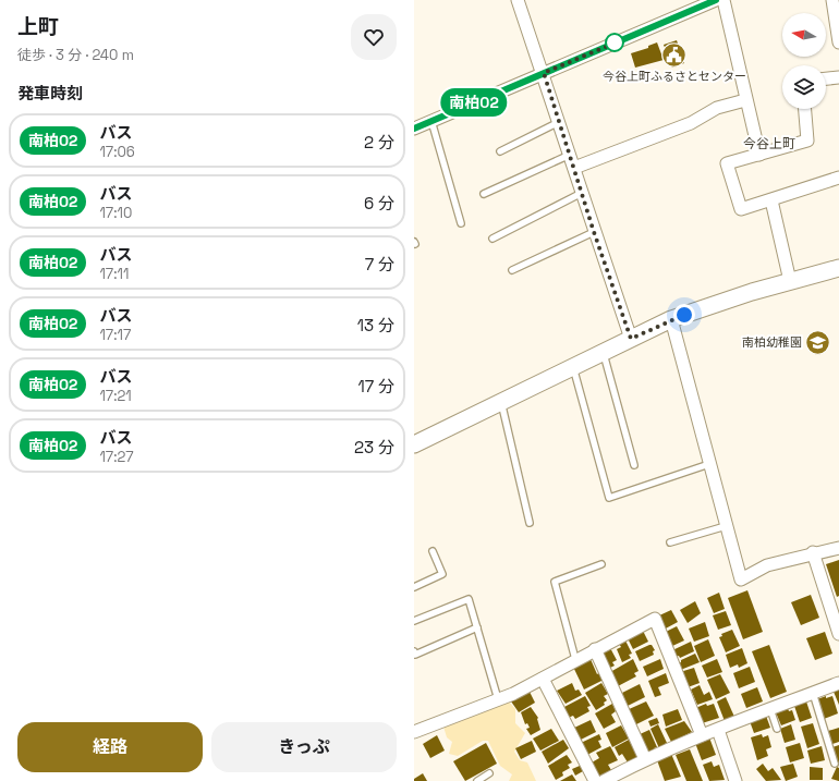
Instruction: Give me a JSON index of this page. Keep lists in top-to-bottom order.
{
  "districts": ["今谷上町"],
  "places": {
    "public building": ["今谷上町ふるさとセンター"],
    "school or university": ["南柏幼稚園"]
  },
  "lines": ["bus line 南柏02"],
  "north": "left",
  "page": {
    "heading": [
      ["上町", "徒歩 · 3 分 · 240 m"],
      "発車時刻"
    ],
    "on_map": "南柏02",
    "list": [
      {
        "mark": "南柏02",
        "name": "バス",
        "note": "17:06",
        "value": "2 分"
      },
      {
        "mark": "南柏02",
        "name": "バス",
        "note": "17:10",
        "value": "6 分"
      },
      {
        "mark": "南柏02",
        "name": "バス",
        "note": "17:11",
        "value": "7 分"
      },
      {
        "mark": "南柏02",
        "name": "バス",
        "note": "17:17",
        "value": "13 分"
      },
      {
        "mark": "南柏02",
        "name": "バス",
        "note": "17:21",
        "value": "17 分"
      },
      {
        "mark": "南柏02",
        "name": "バス",
        "note": "17:27",
        "value": "23 分"
      }
    ],
    "buttons": ["経路", "きっぷ"]
  }
}
